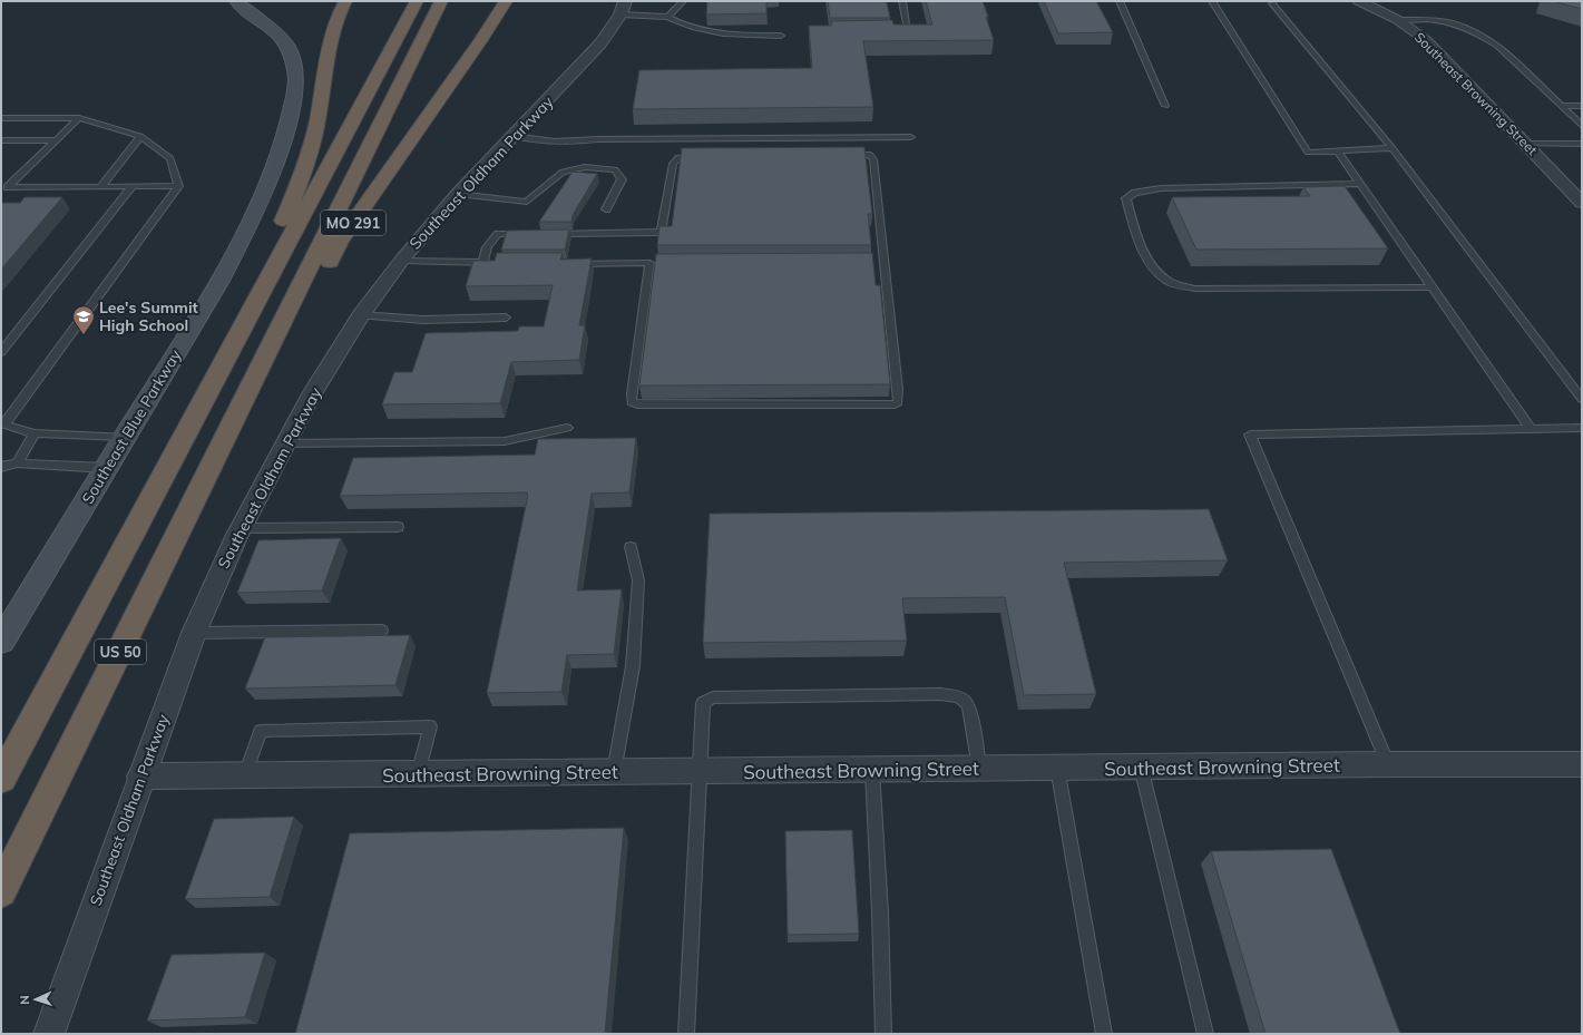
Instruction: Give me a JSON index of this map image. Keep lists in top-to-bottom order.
{
  "streets": {
    "highway": ["MO 291", "US 50"],
    "street": ["Southeast Browning Street", "Southeast Oldham Parkway", "Southeast Blue Parkway"]
  },
  "crossings": [
    ["Southeast Browning Street", "Southeast Oldham Parkway"],
    ["MO 291", "US 50"]
  ],
  "places": {
    "school or university": ["Lee's Summit High School"]
  },
  "north": "left"
}
